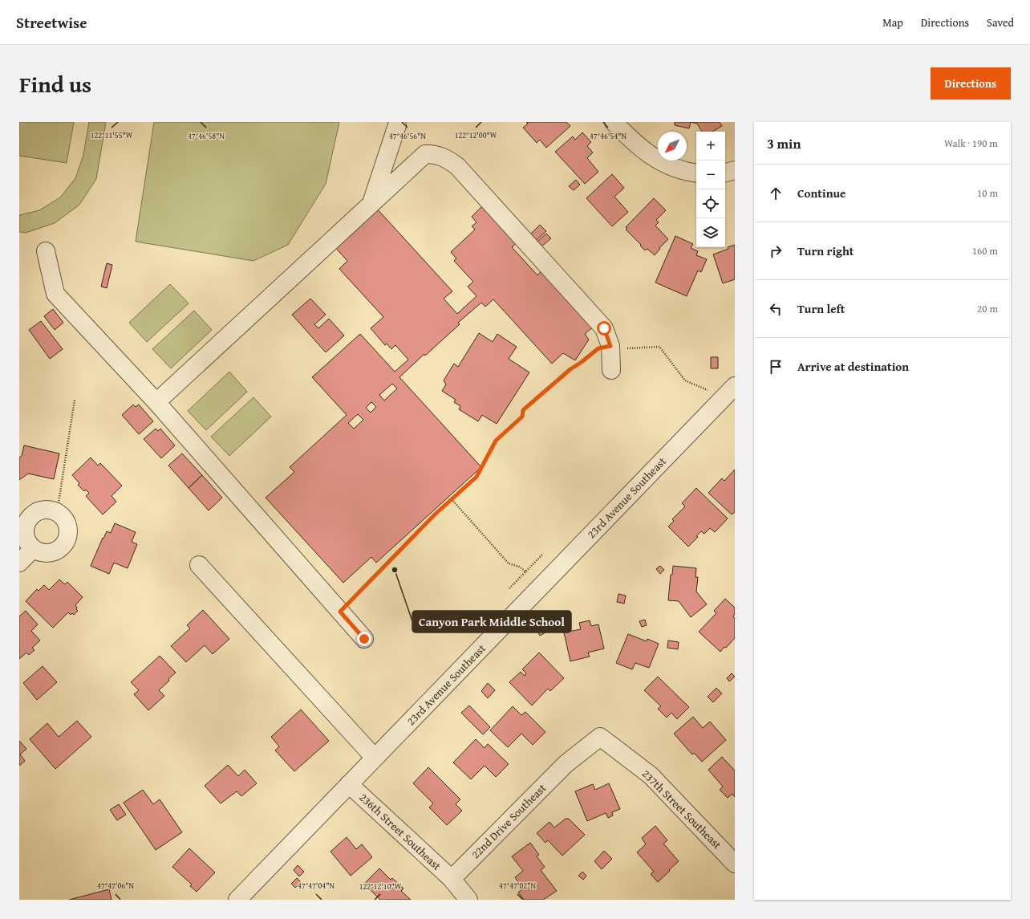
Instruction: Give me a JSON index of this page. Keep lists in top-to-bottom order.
{
  "streets": {
    "street": [
      "23rd Avenue Southeast",
      "237th Street Southeast",
      "22nd Drive Southeast",
      "236th Street Southeast"
    ]
  },
  "crossings": [
    ["23rd Avenue Southeast", "236th Street Southeast"],
    ["237th Street Southeast", "22nd Drive Southeast"],
    ["22nd Drive Southeast", "236th Street Southeast"]
  ],
  "places": ["Canyon Park Middle School"],
  "north": "bottom left",
  "page": {
    "header": "Streetwise",
    "nav": ["Map", "Directions", "Saved"],
    "title": "Find us",
    "buttons": "Directions",
    "heading": ["3 min", "Walk · 190 m"],
    "map_buttons": ["+", "−"],
    "list": [
      ["Continue", "10 m"],
      ["Turn right", "160 m"],
      ["Turn left", "20 m"],
      "Arrive at destination"
    ]
  },
  "coordinates": [
    "122°11'55\"W",
    "122°12'00\"W",
    "47°46'58\"N",
    "47°46'56\"N",
    "47°46'54\"N",
    "47°47'06\"N",
    "47°47'04\"N",
    "47°47'02\"N",
    "122°12'10\"W"
  ]
}
